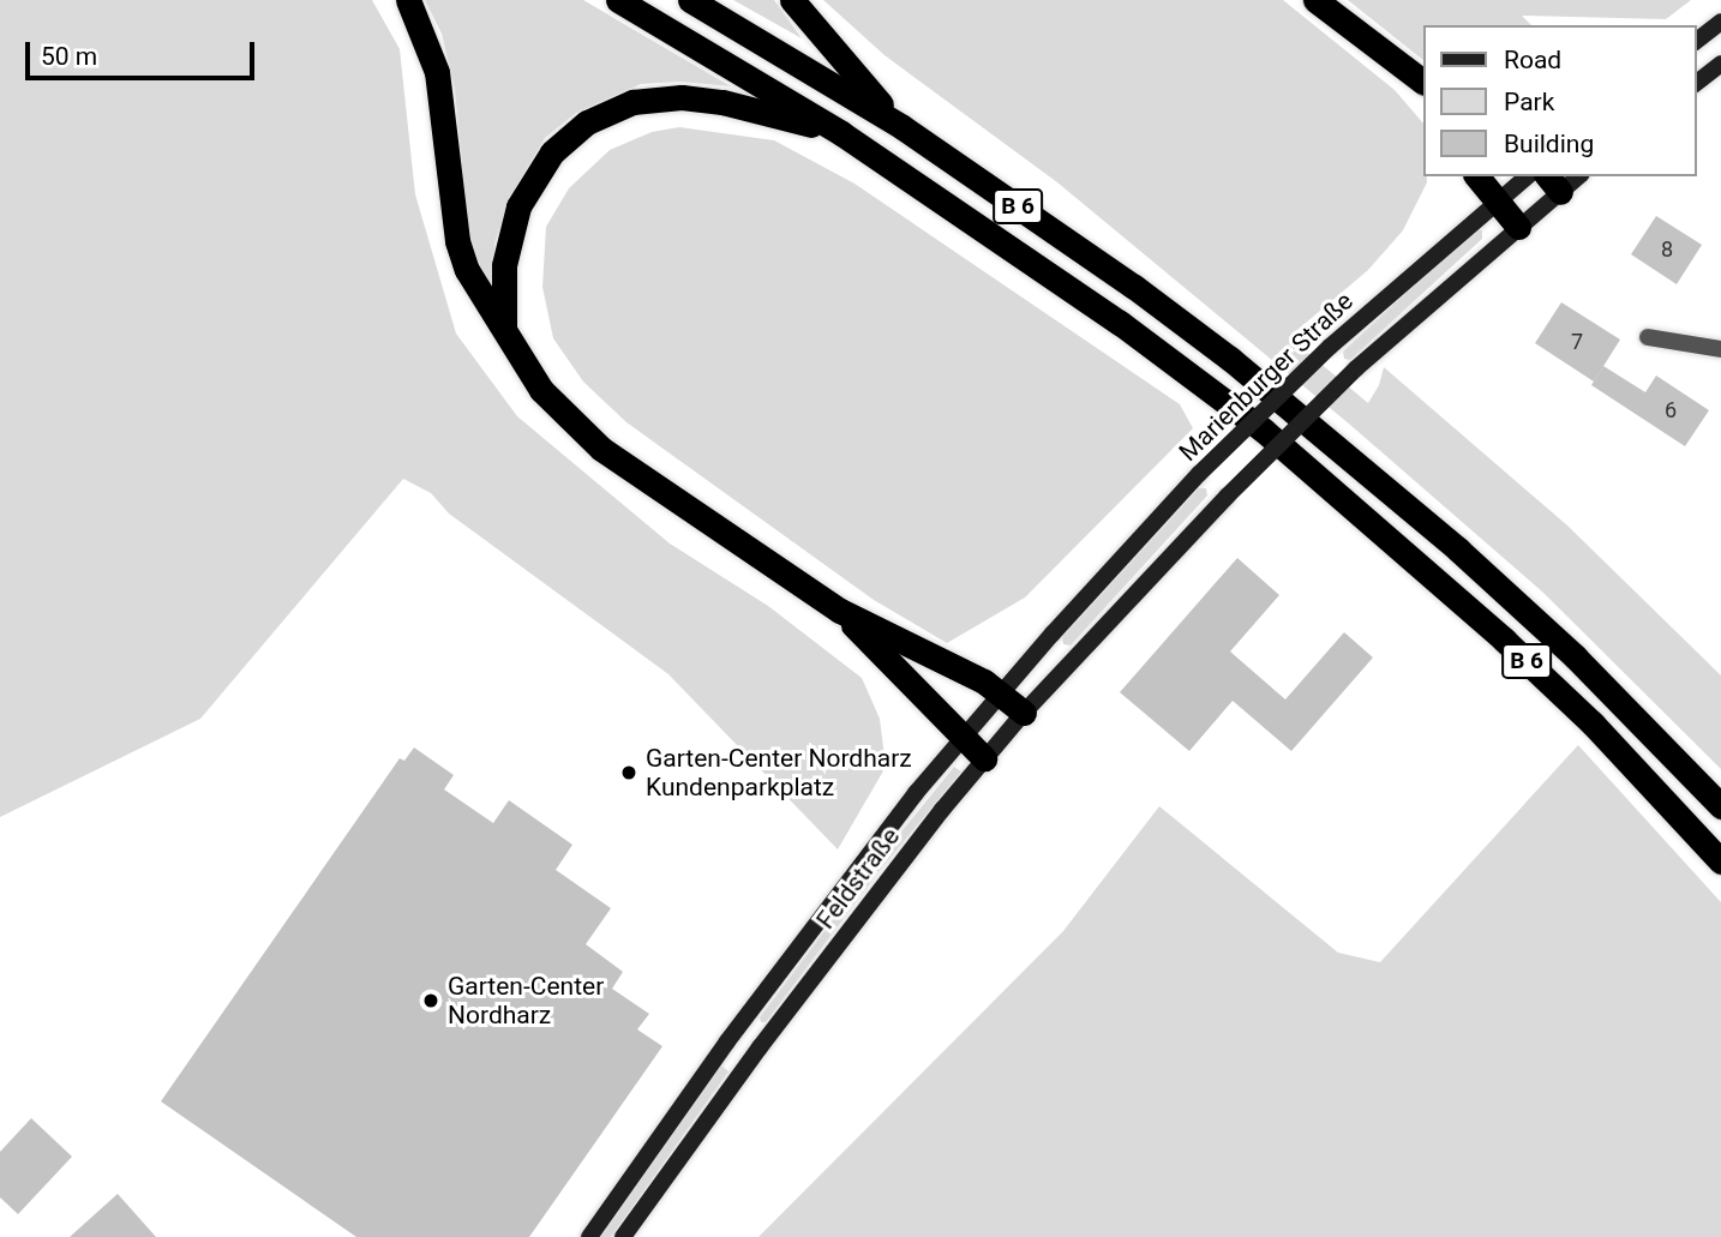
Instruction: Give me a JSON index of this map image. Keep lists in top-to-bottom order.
{
  "streets": {
    "highway": ["B 6"],
    "street": ["Marienburger Straße", "Feldstraße"]
  },
  "crossings": [
    ["Marienburger Straße", "Feldstraße"]
  ],
  "places": ["Garten-Center Nordharz Kundenparkplatz", "Garten-Center Nordharz"],
  "house_numbers": ["8", "7", "6"],
  "legend": ["Road", "Park", "Building"],
  "scale_bar": "50 m"
}
